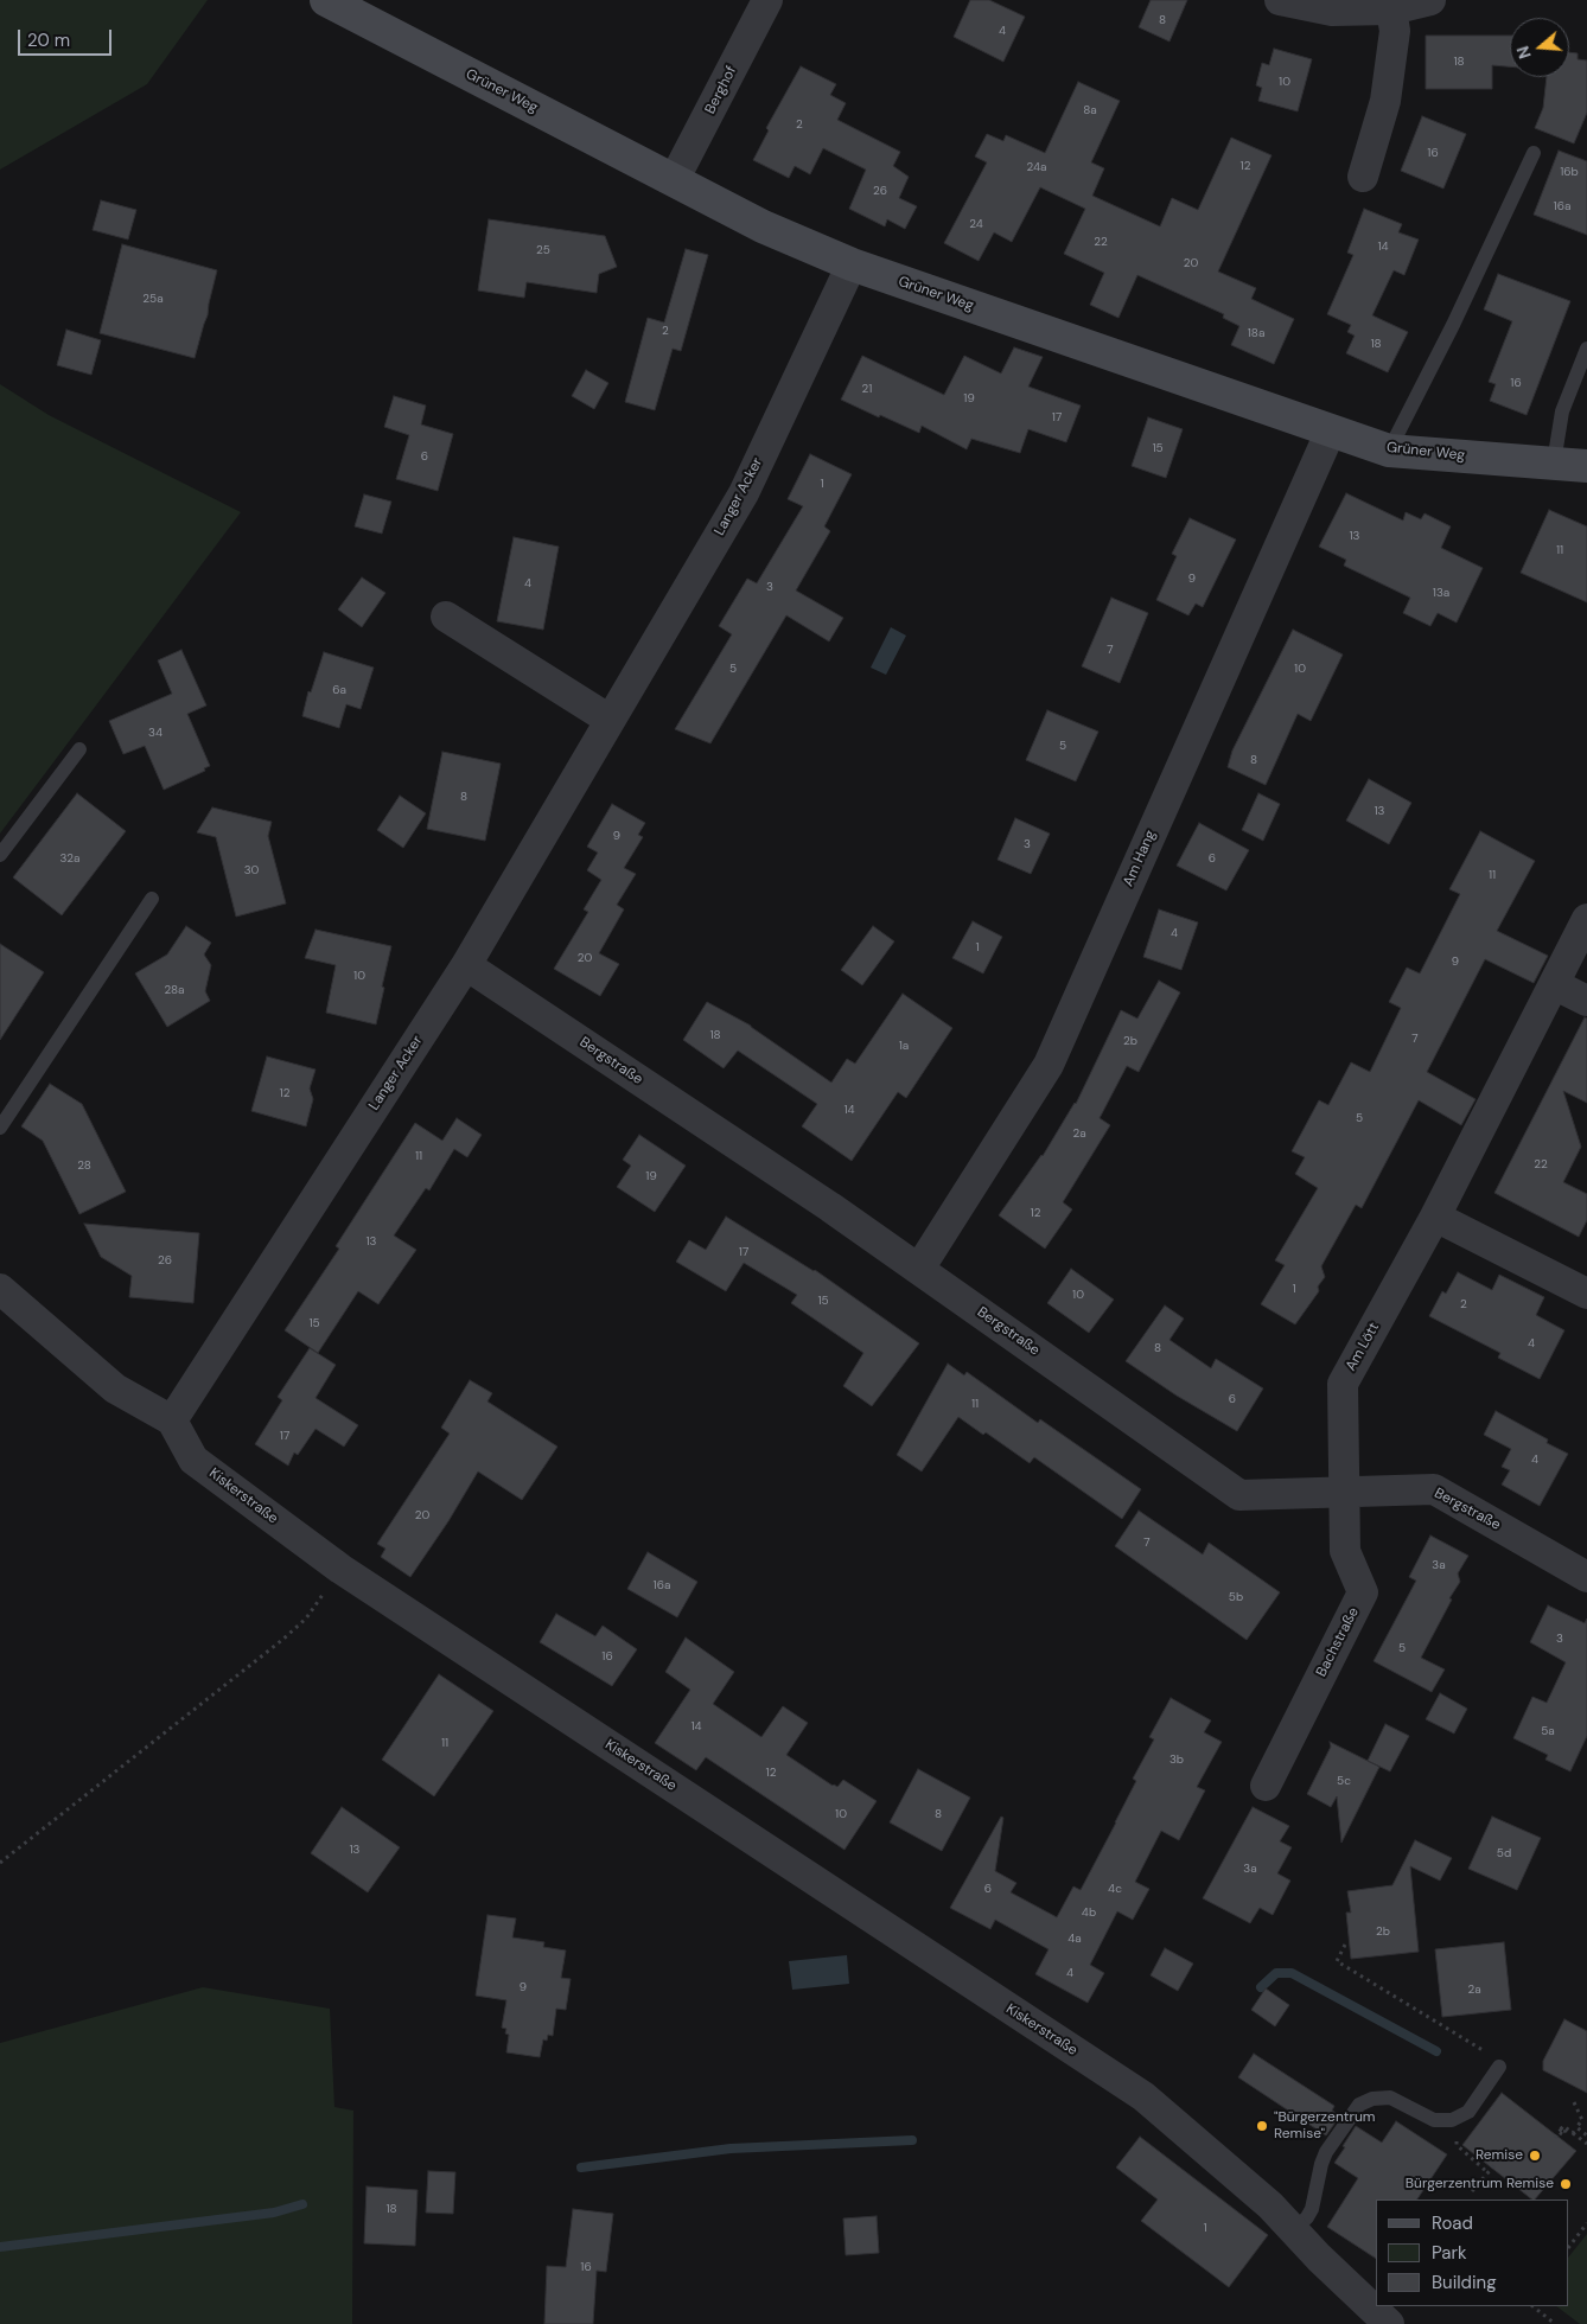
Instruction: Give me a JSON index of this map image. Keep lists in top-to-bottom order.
{
  "streets": {
    "street": [
      "Berghof",
      "Grüner Weg",
      "Langer Acker",
      "Am Hang",
      "Bergstraße",
      "Am Lött",
      "Kiskerstraße",
      "Bachstraße"
    ]
  },
  "crossings": [
    ["Berghof", "Grüner Weg"],
    ["Grüner Weg", "Langer Acker"],
    ["Grüner Weg", "Am Hang"],
    ["Langer Acker", "Bergstraße"],
    ["Langer Acker", "Kiskerstraße"],
    ["Am Hang", "Bergstraße"],
    ["Bergstraße", "Am Lött"],
    ["Bergstraße", "Bachstraße"],
    ["Am Lött", "Bachstraße"]
  ],
  "places": ["\"Bürgerzentrum Remise\"", "Remise", "Bürgerzentrum Remise"],
  "house_numbers": [
    "8",
    "4",
    "18",
    "10",
    "8a",
    "2",
    "16",
    "12",
    "24a",
    "16b",
    "26",
    "16a",
    "24",
    "22",
    "14",
    "25",
    "20",
    "25a",
    "2",
    "18a",
    "18",
    "16",
    "21",
    "19",
    "17",
    "15",
    "6",
    "1",
    "13",
    "11",
    "9",
    "4",
    "3",
    "13a",
    "7",
    "5",
    "10",
    "6a",
    "34",
    "5",
    "8",
    "8",
    "13",
    "9",
    "3",
    "32a",
    "6",
    "30",
    "11",
    "4",
    "1",
    "20",
    "9",
    "10",
    "28a",
    "18",
    "7",
    "2b",
    "1a",
    "12",
    "14",
    "5",
    "2a",
    "11",
    "22",
    "28",
    "19",
    "12",
    "13",
    "17",
    "26",
    "1",
    "10",
    "15",
    "2",
    "15",
    "4",
    "8",
    "6",
    "11",
    "17",
    "4",
    "20",
    "7",
    "3a",
    "16a",
    "5b",
    "3",
    "5",
    "16",
    "14",
    "5a",
    "11",
    "3b",
    "12",
    "5c",
    "10",
    "8",
    "13",
    "5d",
    "3a",
    "6",
    "4c",
    "4b",
    "2b",
    "4a",
    "4",
    "9",
    "2a",
    "18",
    "1",
    "16"
  ],
  "legend": ["Road", "Park", "Building"],
  "scale_bar": "20 m",
  "north": "left"
}
